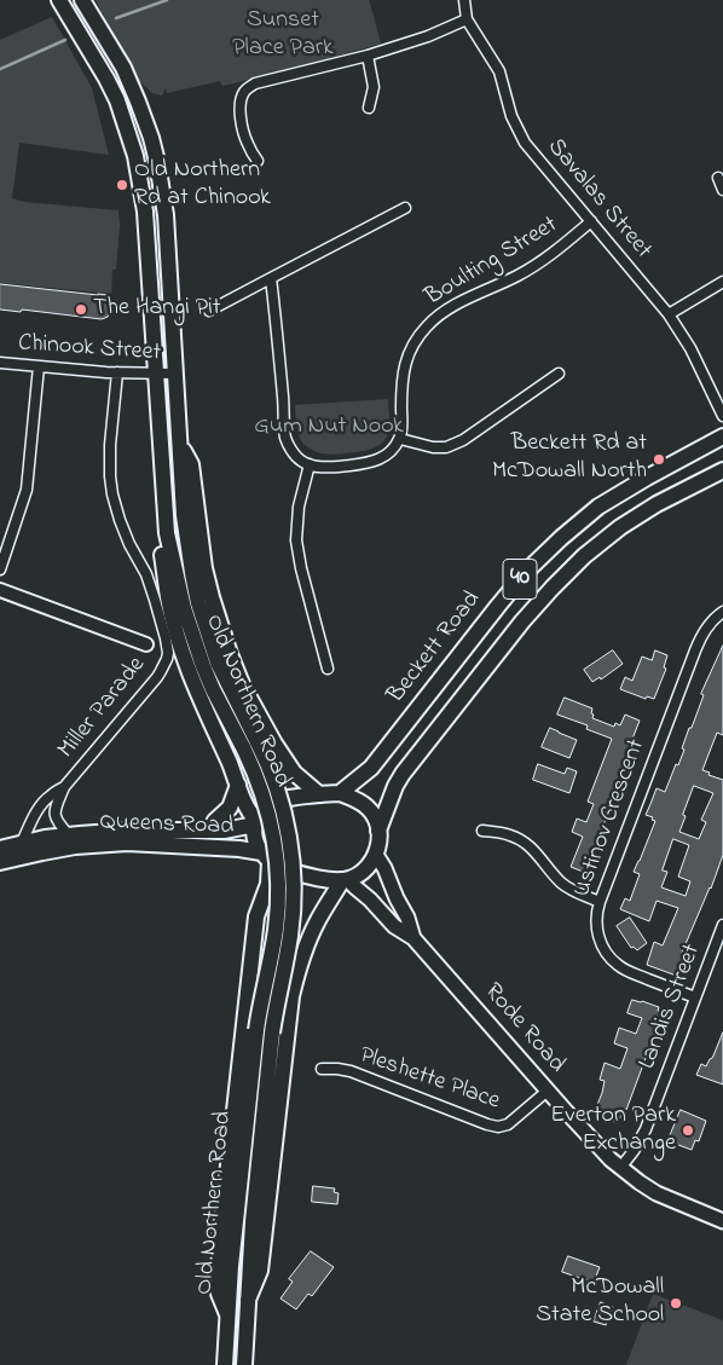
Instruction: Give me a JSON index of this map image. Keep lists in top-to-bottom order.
{
  "streets": {
    "main road": [
      "40",
      "Beckett Road",
      "Old Northern Road",
      "Queens Road",
      "Rode Road"
    ],
    "street": [
      "Savalas Street",
      "Boulting Street",
      "Chinook Street",
      "Miller Parade",
      "Ustinov Crescent",
      "Landis Street",
      "Pleshette Place"
    ]
  },
  "crossings": [
    ["Savalas Street", "Boulting Street"],
    ["Chinook Street", "Old Northern Road"],
    ["Chinook Street", "Miller Parade"],
    ["40", "Beckett Road"],
    ["40", "Queens Road"],
    ["40", "Rode Road"],
    ["Beckett Road", "Queens Road"],
    ["Beckett Road", "Rode Road"],
    ["Miller Parade", "Queens Road"],
    ["Ustinov Crescent", "Landis Street"],
    ["Queens Road", "Rode Road"],
    ["Landis Street", "Rode Road"],
    ["Rode Road", "Pleshette Place"]
  ],
  "parks": ["Sunset Place Park", "Gum Nut Nook"],
  "places": [
    "Old Northern Rd at Chinook",
    "The Hangi Pit",
    "Beckett Rd at McDowall North",
    "Everton Park Exchange",
    "McDowall State School"
  ]
}
